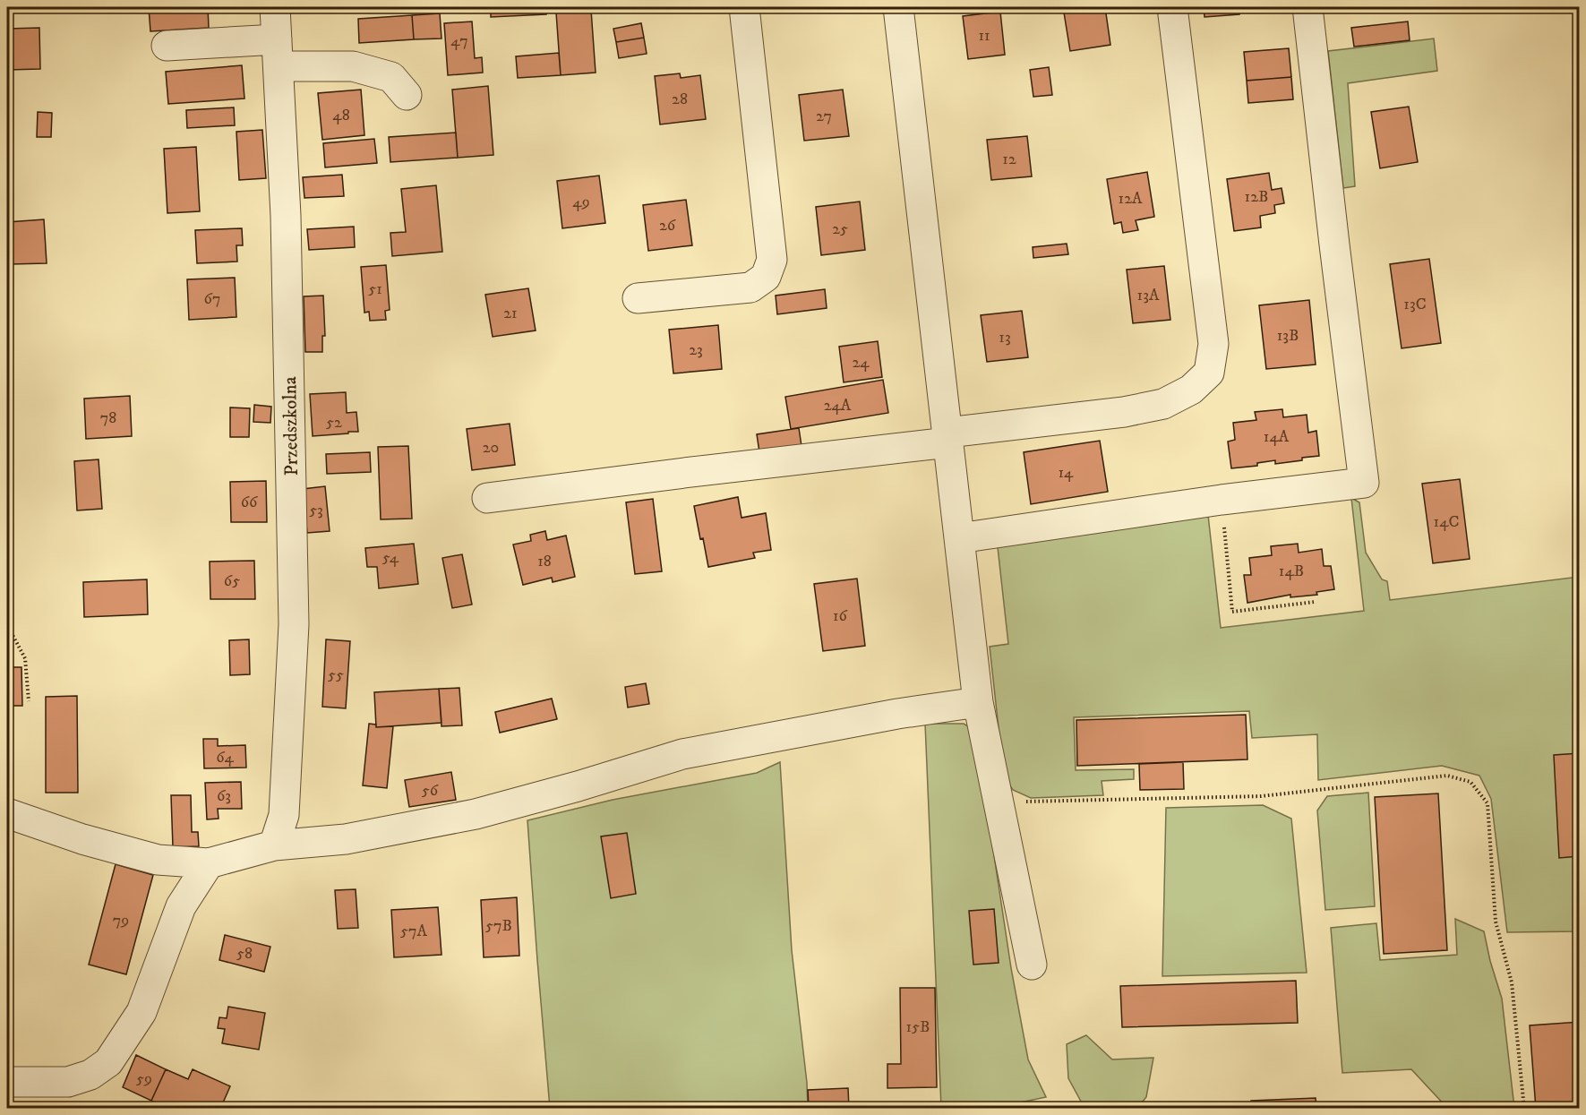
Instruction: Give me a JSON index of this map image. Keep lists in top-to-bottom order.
{
  "streets": {
    "street": ["Przedszkolna"]
  },
  "house_numbers": [
    "11",
    "47",
    "28",
    "48",
    "27",
    "12",
    "12B",
    "12A",
    "49",
    "26",
    "25",
    "51",
    "13A",
    "67",
    "13C",
    "21",
    "13B",
    "13",
    "23",
    "24",
    "24A",
    "78",
    "52",
    "14A",
    "20",
    "14",
    "66",
    "53",
    "14C",
    "54",
    "18",
    "14B",
    "65",
    "16",
    "55",
    "64",
    "56",
    "63",
    "79",
    "57B",
    "57A",
    "58",
    "15B",
    "59"
  ]
}
